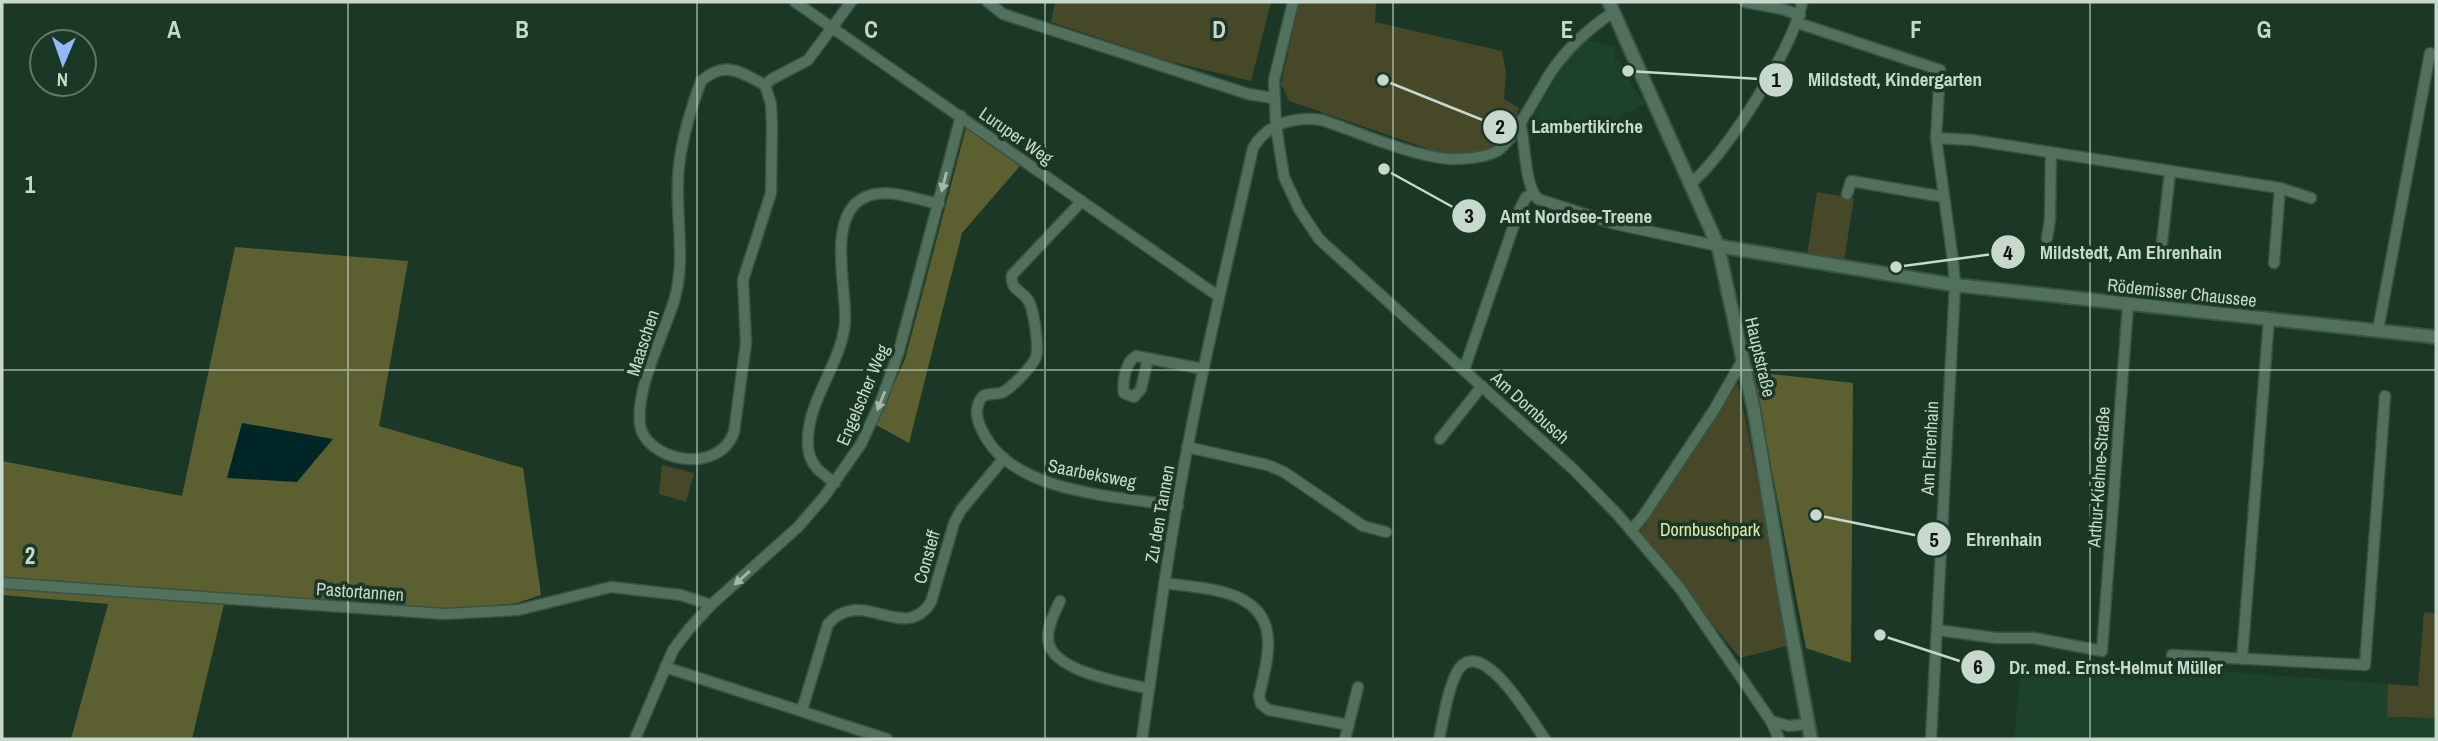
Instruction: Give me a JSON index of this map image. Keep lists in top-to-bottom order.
{
  "streets": {
    "street": [
      "Luruper Weg",
      "Rödemisser Chaussee",
      "Maaschen",
      "Hauptstraße",
      "Engelscher Weg",
      "Am Dornbusch",
      "Am Ehrenhain",
      "Saarbeksweg",
      "Arthur-Kiehne-Straße",
      "Zu den Tannen",
      "Consteff",
      "Pastortannen"
    ]
  },
  "crossings": [
    ["Luruper Weg", "Engelscher Weg"],
    ["Luruper Weg", "Saarbeksweg"],
    ["Luruper Weg", "Zu den Tannen"],
    ["Rödemisser Chaussee", "Hauptstraße"],
    ["Rödemisser Chaussee", "Am Ehrenhain"],
    ["Rödemisser Chaussee", "Arthur-Kiehne-Straße"],
    ["Engelscher Weg", "Pastortannen"],
    ["Am Dornbusch", "Zu den Tannen"],
    ["Am Ehrenhain", "Arthur-Kiehne-Straße"],
    ["Saarbeksweg", "Zu den Tannen"],
    ["Saarbeksweg", "Consteff"]
  ],
  "one_way": ["Engelscher Weg"],
  "parks": ["Dornbuschpark"],
  "places": [
    "Mildstedt, Kindergarten",
    "Lambertikirche",
    "Amt Nordsee-Treene",
    "Mildstedt, Am Ehrenhain",
    "Ehrenhain",
    "Dr. med. Ernst-Helmut Müller"
  ],
  "north": "bottom",
  "grid": {
    "columns": [
      "A",
      "B",
      "C",
      "D",
      "E",
      "F",
      "G"
    ],
    "rows": ["1", "2"]
  }
}
